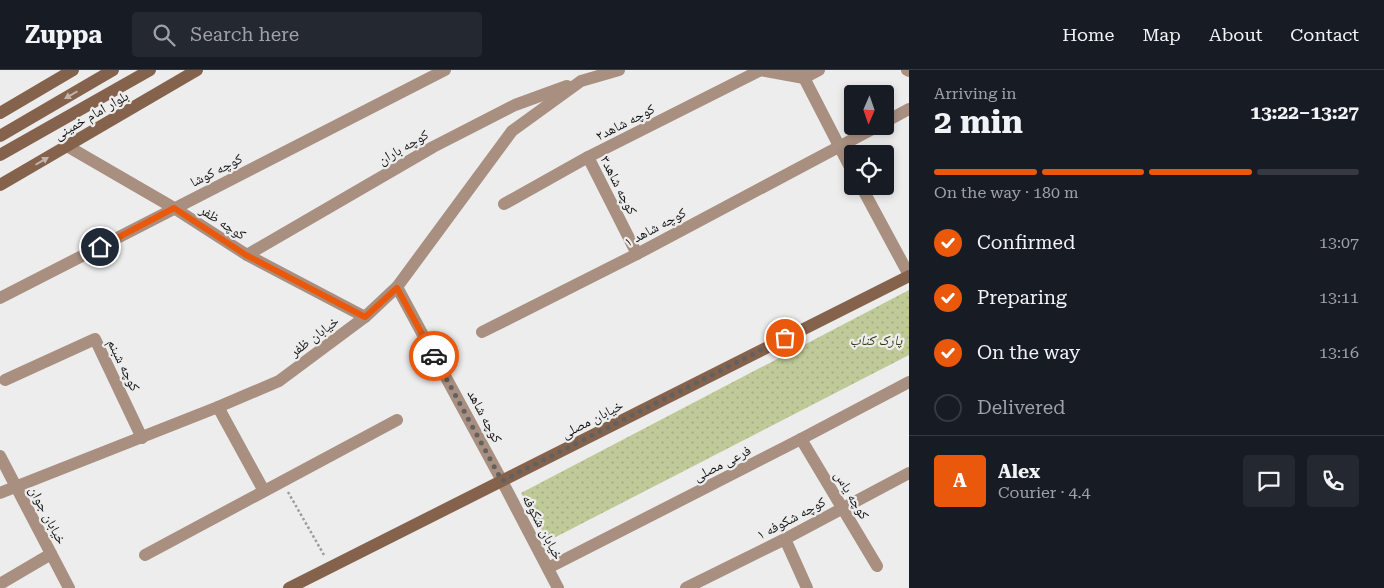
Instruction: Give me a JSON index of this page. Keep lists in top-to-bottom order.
{
  "streets": {
    "street": [
      "بلوار امام خمینی",
      "کوچه شاهد۲",
      "کوچه باران",
      "کوچه کوشا",
      "کوچه شاهد۳",
      "کوچه ظفر",
      "کوچه شاهد ۱",
      "خیابان ظفر",
      "کوچه شبنم",
      "کوچه شاهد",
      "خیابان مصلی",
      "فرعی مصلی",
      "کوچه یاس",
      "خیابان جوان",
      "کوچه شکوفه ۱",
      "خیابان شکوفه"
    ]
  },
  "crossings": [
    ["بلوار امام خمینی", "کوچه ظفر"],
    ["کوچه شاهد۲", "کوچه شاهد۳"],
    ["کوچه باران", "کوچه ظفر"],
    ["کوچه باران", "خیابان ظفر"],
    ["کوچه کوشا", "کوچه ظفر"],
    ["کوچه شاهد۳", "کوچه شاهد ۱"],
    ["کوچه ظفر", "خیابان ظفر"],
    ["خیابان ظفر", "کوچه شبنم"],
    ["خیابان ظفر", "کوچه شاهد"],
    ["خیابان ظفر", "خیابان جوان"],
    ["کوچه شاهد", "خیابان مصلی"],
    ["کوچه شاهد", "خیابان شکوفه"],
    ["خیابان مصلی", "خیابان شکوفه"],
    ["فرعی مصلی", "کوچه یاس"],
    ["فرعی مصلی", "خیابان شکوفه"],
    ["کوچه یاس", "کوچه شکوفه ۱"]
  ],
  "parks": ["پارک کتاب"],
  "north": "bottom",
  "page": {
    "header": "Zuppa",
    "search": "Search here",
    "nav": [
      "Home",
      "Map",
      "About",
      "Contact"
    ],
    "heading": ["2 min", "Arriving in", "13:22–13:27"],
    "panel": ["Alex", "Courier · 4.4"],
    "bar": "On the way · 180 m",
    "list": [
      ["Confirmed", "13:07"],
      ["Preparing", "13:11"],
      ["On the way", "13:16"],
      "Delivered"
    ],
    "round": "A"
  }
}
